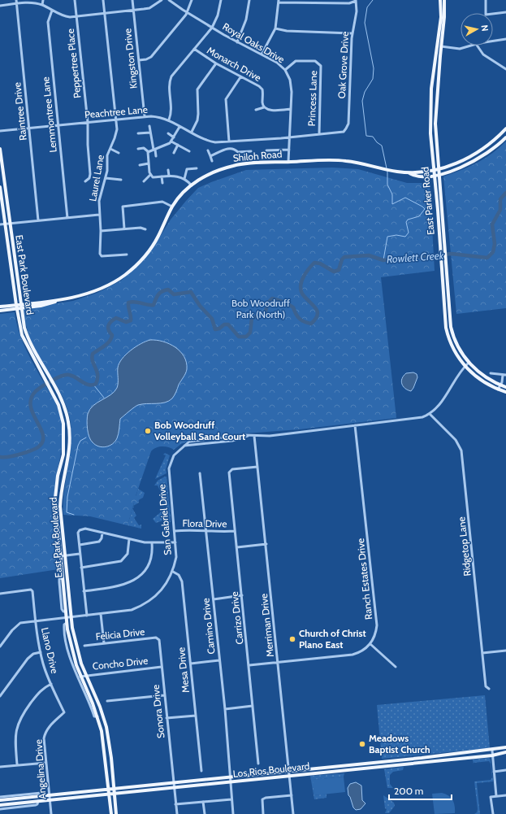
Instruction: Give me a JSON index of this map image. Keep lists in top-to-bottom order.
{
  "streets": {
    "main road": [
      "Shiloh Road",
      "East Parker Road",
      "East Park Boulevard",
      "Los Rios Boulevard"
    ],
    "street": [
      "Royal Oaks Drive",
      "Kingston Drive",
      "Peppertree Place",
      "Monarch Drive",
      "Oak Grove Drive",
      "Princess Lane",
      "Raintree Drive",
      "Peachtree Lane",
      "Lemmontree Lane",
      "Laurel Lane",
      "San Gabriel Drive",
      "Flora Drive",
      "Ridgetop Lane",
      "Ranch Estates Drive",
      "Carrizo Drive",
      "Merriman Drive",
      "Camino Drive",
      "Felicia Drive",
      "Llano Drive",
      "Concho Drive",
      "Mesa Drive",
      "Sonora Drive",
      "Angelina Drive"
    ]
  },
  "crossings": [
    ["Royal Oaks Drive", "Princess Lane"],
    ["Royal Oaks Drive", "Peachtree Lane"],
    ["Royal Oaks Drive", "Shiloh Road"],
    ["Kingston Drive", "Peachtree Lane"],
    ["Peppertree Place", "Peachtree Lane"],
    ["Oak Grove Drive", "Peachtree Lane"],
    ["Princess Lane", "Peachtree Lane"],
    ["Raintree Drive", "Peachtree Lane"],
    ["Peachtree Lane", "Lemmontree Lane"],
    ["Peachtree Lane", "Laurel Lane"],
    ["Shiloh Road", "East Parker Road"],
    ["Shiloh Road", "East Park Boulevard"],
    ["East Parker Road", "San Gabriel Drive"],
    ["East Park Boulevard", "San Gabriel Drive"],
    ["East Park Boulevard", "Concho Drive"],
    ["East Park Boulevard", "Los Rios Boulevard"],
    ["San Gabriel Drive", "Flora Drive"],
    ["San Gabriel Drive", "Ridgetop Lane"],
    ["San Gabriel Drive", "Ranch Estates Drive"],
    ["San Gabriel Drive", "Merriman Drive"],
    ["San Gabriel Drive", "Llano Drive"],
    ["San Gabriel Drive", "Mesa Drive"],
    ["Flora Drive", "Carrizo Drive"],
    ["Flora Drive", "Camino Drive"],
    ["Carrizo Drive", "Merriman Drive"],
    ["Merriman Drive", "Los Rios Boulevard"],
    ["Camino Drive", "Los Rios Boulevard"],
    ["Felicia Drive", "Sonora Drive"],
    ["Llano Drive", "Angelina Drive"],
    ["Concho Drive", "Sonora Drive"],
    ["Sonora Drive", "Los Rios Boulevard"],
    ["Angelina Drive", "Los Rios Boulevard"]
  ],
  "water": ["Rowlett Creek"],
  "parks": ["Bob Woodruff Park (North)"],
  "places": ["Bob Woodruff Volleyball Sand Court", "Church of Christ Plano East", "Meadows Baptist Church"],
  "scale_bar": "200 m",
  "north": "right"
}
